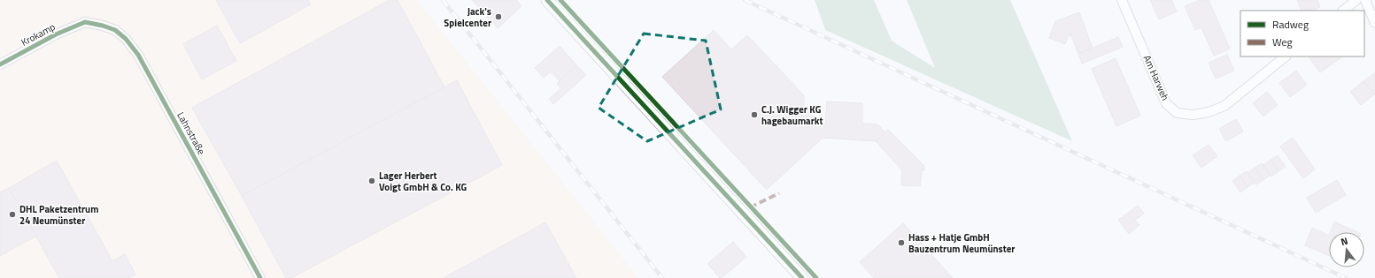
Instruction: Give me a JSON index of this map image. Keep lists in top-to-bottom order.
{
  "streets": {
    "street": ["Krokamp", "Am Harweh", "Lahnstraße"]
  },
  "crossings": [
    ["Krokamp", "Lahnstraße"]
  ],
  "places": [
    "Jack's Spielcenter",
    "C.J. Wigger KG hagebaumarkt",
    "Lager Herbert Voigt GmbH & Co. KG",
    "DHL Paketzentrum 24 Neumünster",
    "Hass + Hatje GmbH Bauzentrum Neumünster"
  ],
  "legend": ["Radweg", "Weg"],
  "north": "top"
}
